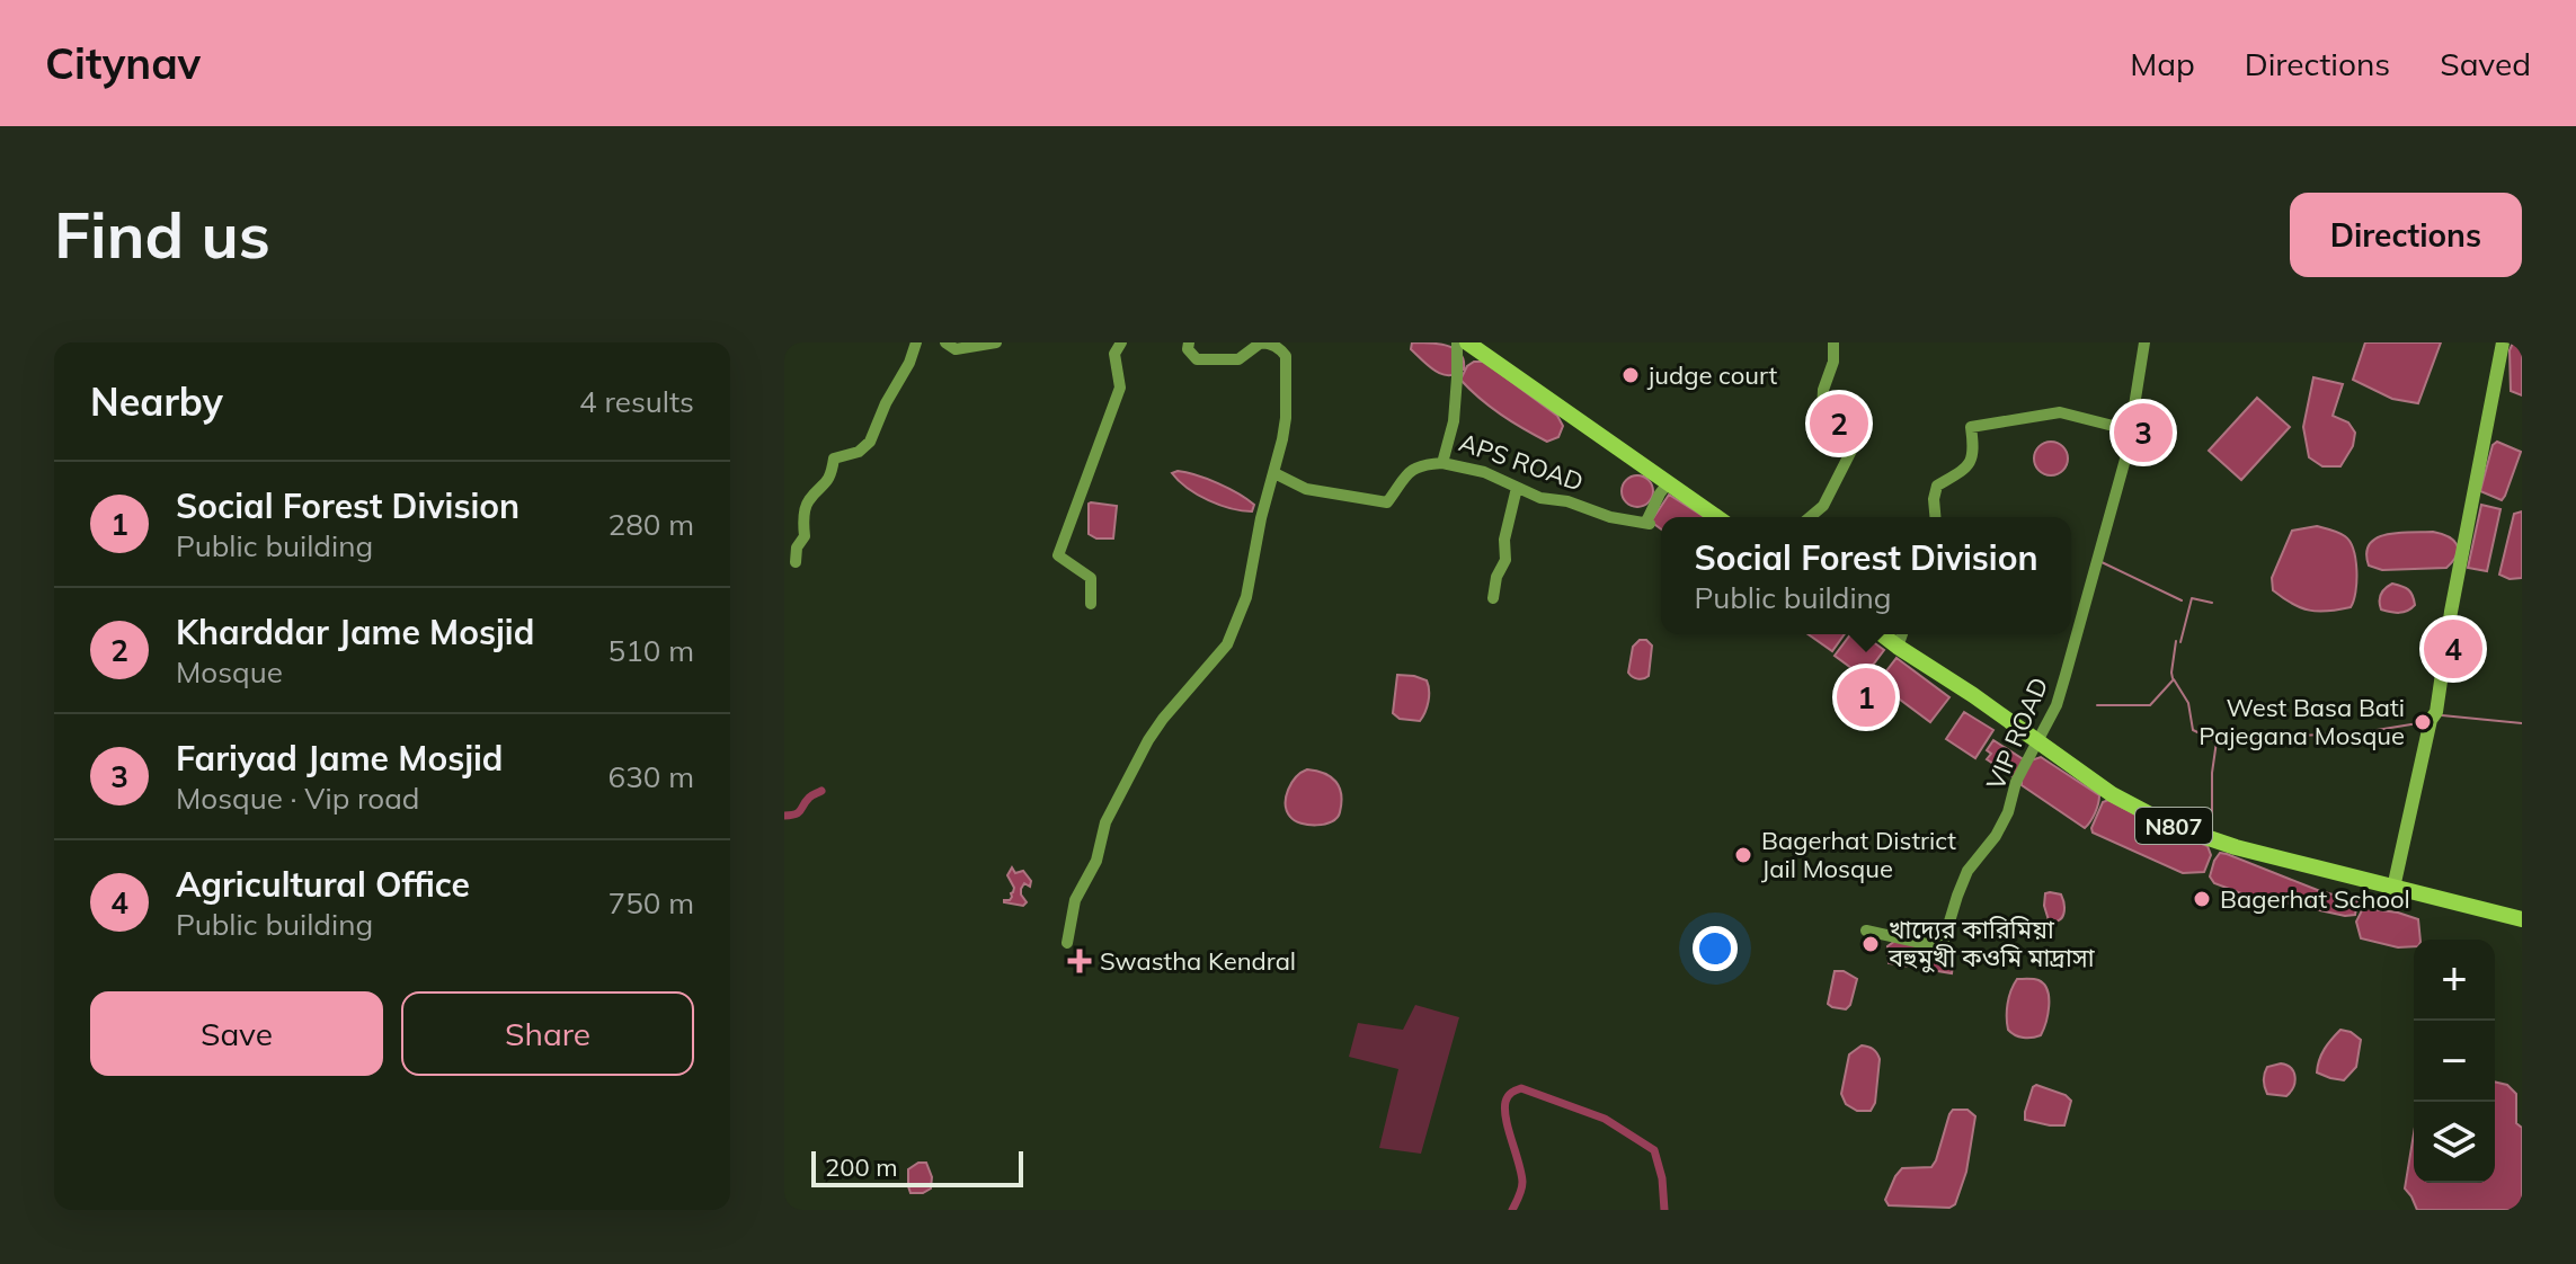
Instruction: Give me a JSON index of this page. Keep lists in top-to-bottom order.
{
  "streets": {
    "highway": ["N807"],
    "street": ["APS ROAD", "VIP ROAD"]
  },
  "crossings": [
    ["VIP ROAD", "N807"]
  ],
  "places": {
    "other": [
      "judge court",
      "West Basa Bati Pajegana Mosque",
      "Bagerhat District Jail Mosque",
      "Bagerhat School",
      "খাদ্যের কারিমিয়া বহুমুখী কওমি মাদ্রাসা"
    ],
    "health": ["Swastha Kendral"]
  },
  "scale_bar": "200 m",
  "page": {
    "header": "Citynav",
    "nav": ["Map", "Directions", "Saved"],
    "buttons": [
      "Directions",
      ["Save", "Share"]
    ],
    "title": "Find us",
    "heading": ["Nearby", "4 results"],
    "pins": [
      "2",
      "3",
      "4",
      "1"
    ],
    "list": [
      {
        "mark": "1",
        "name": "Social Forest Division",
        "note": "Public building",
        "value": "280 m"
      },
      {
        "mark": "2",
        "name": "Kharddar Jame Mosjid",
        "note": "Mosque",
        "value": "510 m"
      },
      {
        "mark": "3",
        "name": "Fariyad Jame Mosjid",
        "note": "Mosque · Vip road",
        "value": "630 m"
      },
      {
        "mark": "4",
        "name": "Agricultural Office",
        "note": "Public building",
        "value": "750 m"
      }
    ],
    "popup": ["Social Forest Division", "Public building"],
    "map_buttons": ["+", "−"],
    "scale": "200 m"
  }
}
